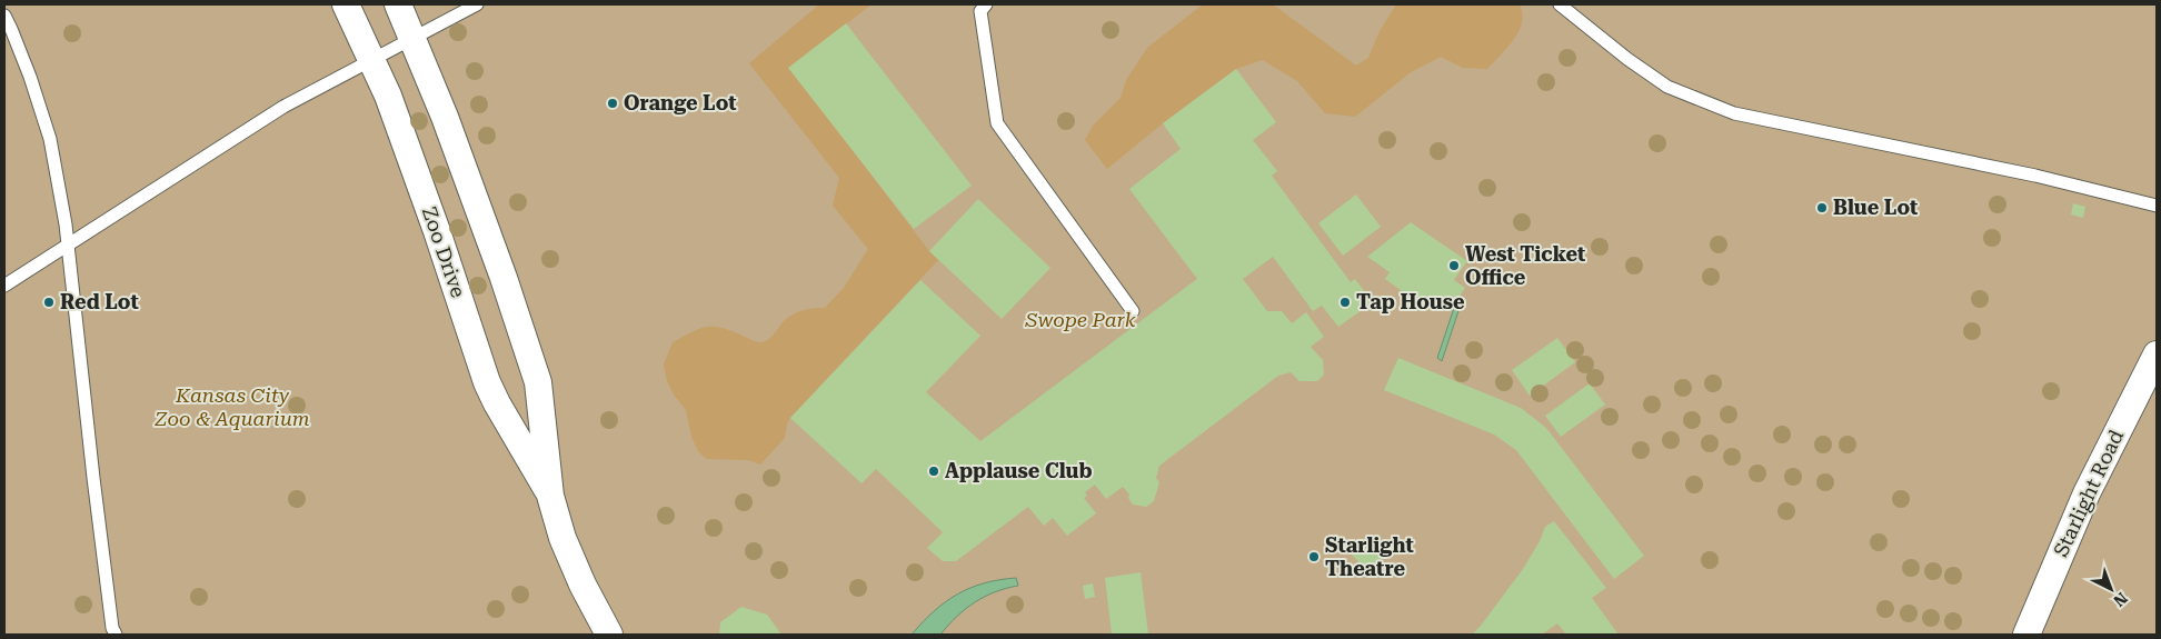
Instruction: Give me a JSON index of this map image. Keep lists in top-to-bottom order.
{
  "streets": {
    "street": ["Zoo Drive", "Starlight Road"]
  },
  "parks": ["Swope Park", "Kansas City Zoo & Aquarium"],
  "places": [
    "Orange Lot",
    "Blue Lot",
    "West Ticket Office",
    "Red Lot",
    "Tap House",
    "Applause Club",
    "Starlight Theatre"
  ],
  "north": "bottom right"
}
